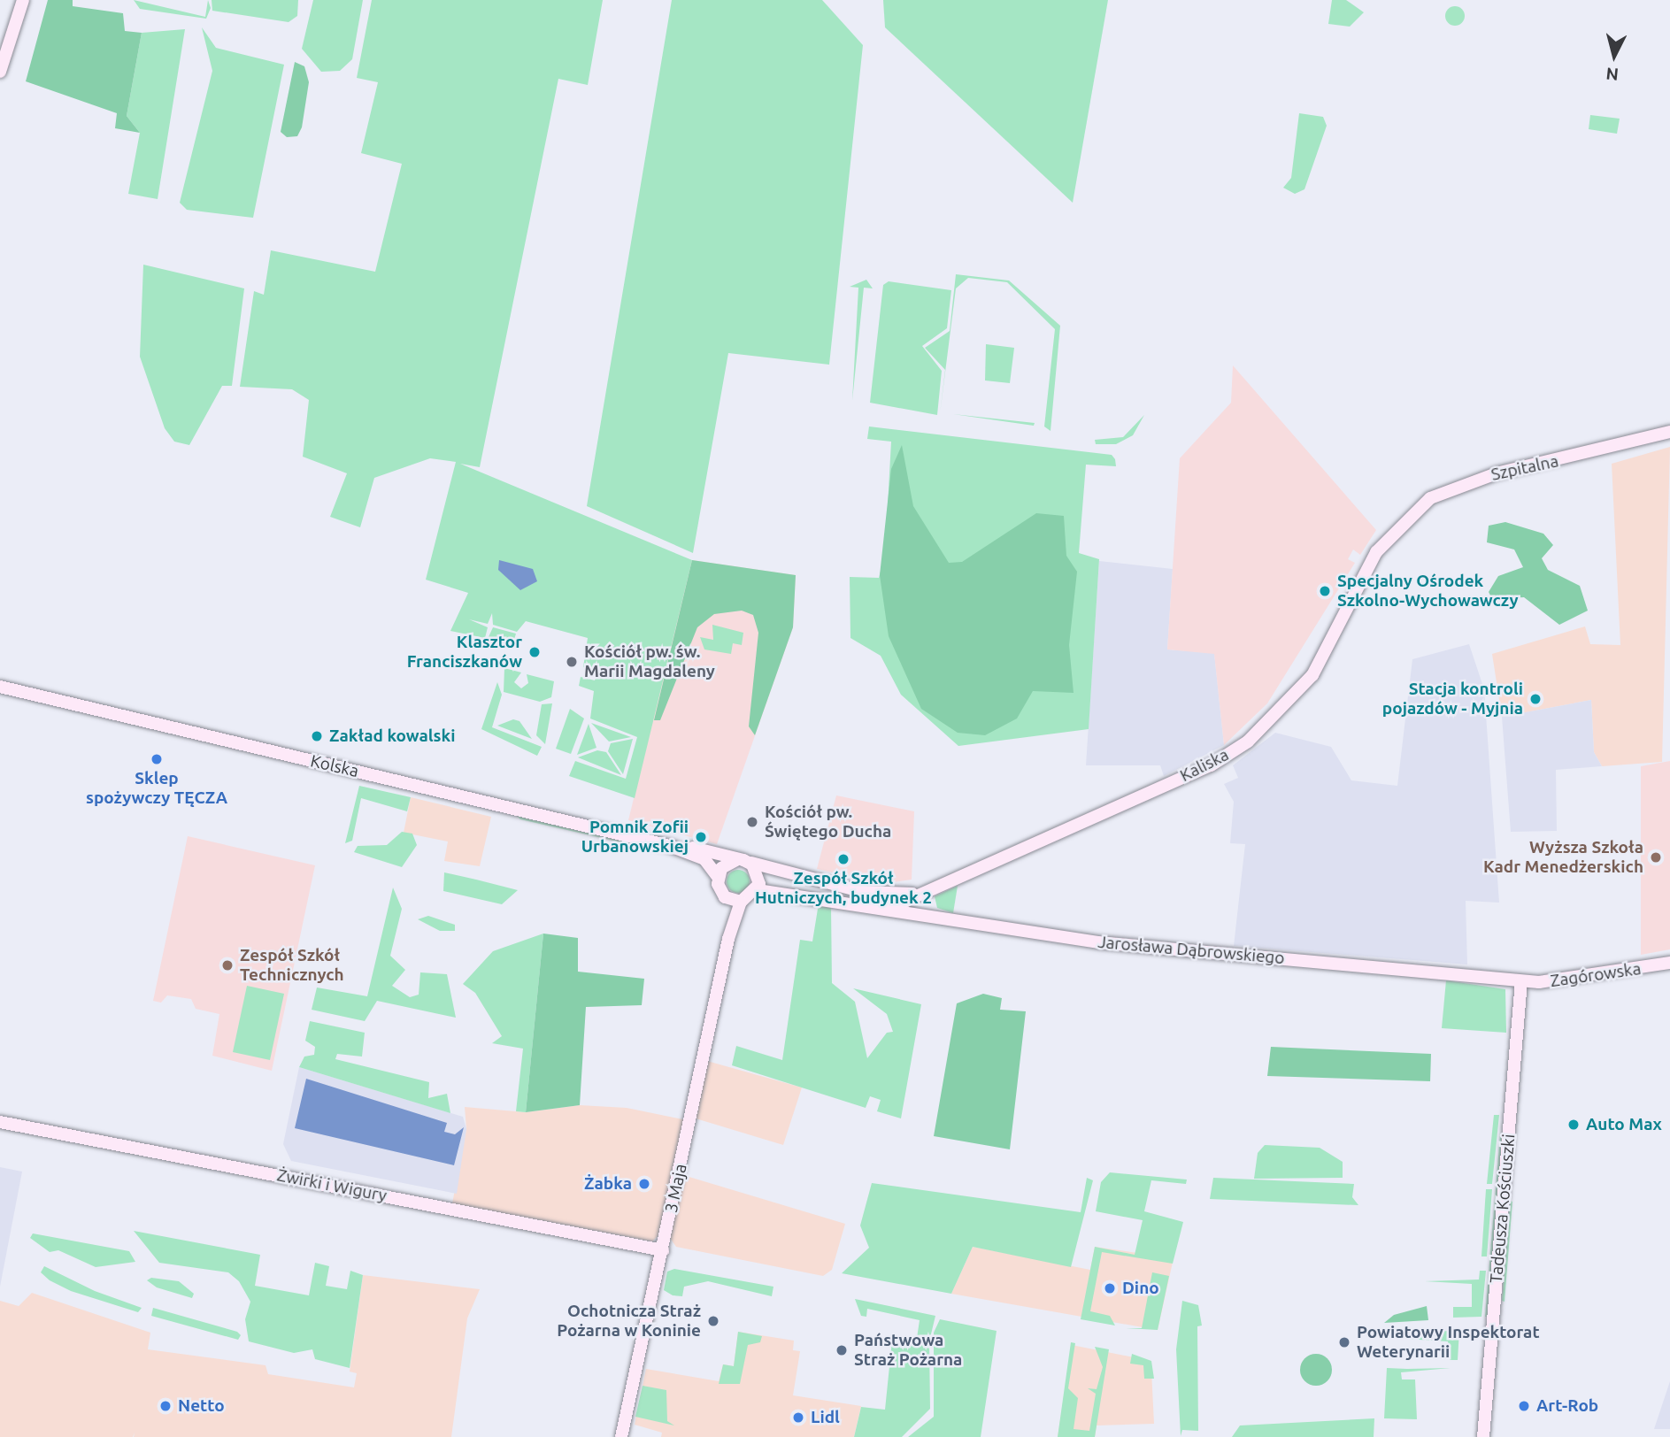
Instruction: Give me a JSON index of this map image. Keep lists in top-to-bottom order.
{
  "streets": {
    "street": [
      "Szpitalna",
      "Kaliska",
      "Kolska",
      "Jarosława Dąbrowskiego",
      "Zagórowska",
      "Żwirki i Wigury",
      "3 Maja",
      "Tadeusza Kościuszki"
    ]
  },
  "crossings": [
    ["Szpitalna", "Kaliska"],
    ["Kaliska", "Jarosława Dąbrowskiego"],
    ["Kolska", "Jarosława Dąbrowskiego"],
    ["Kolska", "3 Maja"],
    ["Jarosława Dąbrowskiego", "Zagórowska"],
    ["Jarosława Dąbrowskiego", "3 Maja"],
    ["Jarosława Dąbrowskiego", "Tadeusza Kościuszki"],
    ["Zagórowska", "Tadeusza Kościuszki"],
    ["Żwirki i Wigury", "3 Maja"]
  ],
  "places": [
    "Specjalny Ośrodek Szkolno-Wychowawczy",
    "Klasztor Franciszkanów",
    "Kościół pw. św. Marii Magdaleny",
    "Stacja kontroli pojazdów - Myjnia",
    "Zakład kowalski",
    "Sklep spożywczy TĘCZA",
    "Kościół pw. Świętego Ducha",
    "Pomnik Zofii Urbanowskiej",
    "Wyższa Szkoła Kadr Menedżerskich",
    "Zespół Szkół Hutniczych, budynek 2",
    "Zespół Szkół Technicznych",
    "Auto Max",
    "Żabka",
    "Dino",
    "Ochotnicza Straż Pożarna w Koninie",
    "Powiatowy Inspektorat Weterynarii",
    "Państwowa Straż Pożarna",
    "Netto",
    "Art-Rob",
    "Lidl"
  ],
  "north": "bottom"
}
